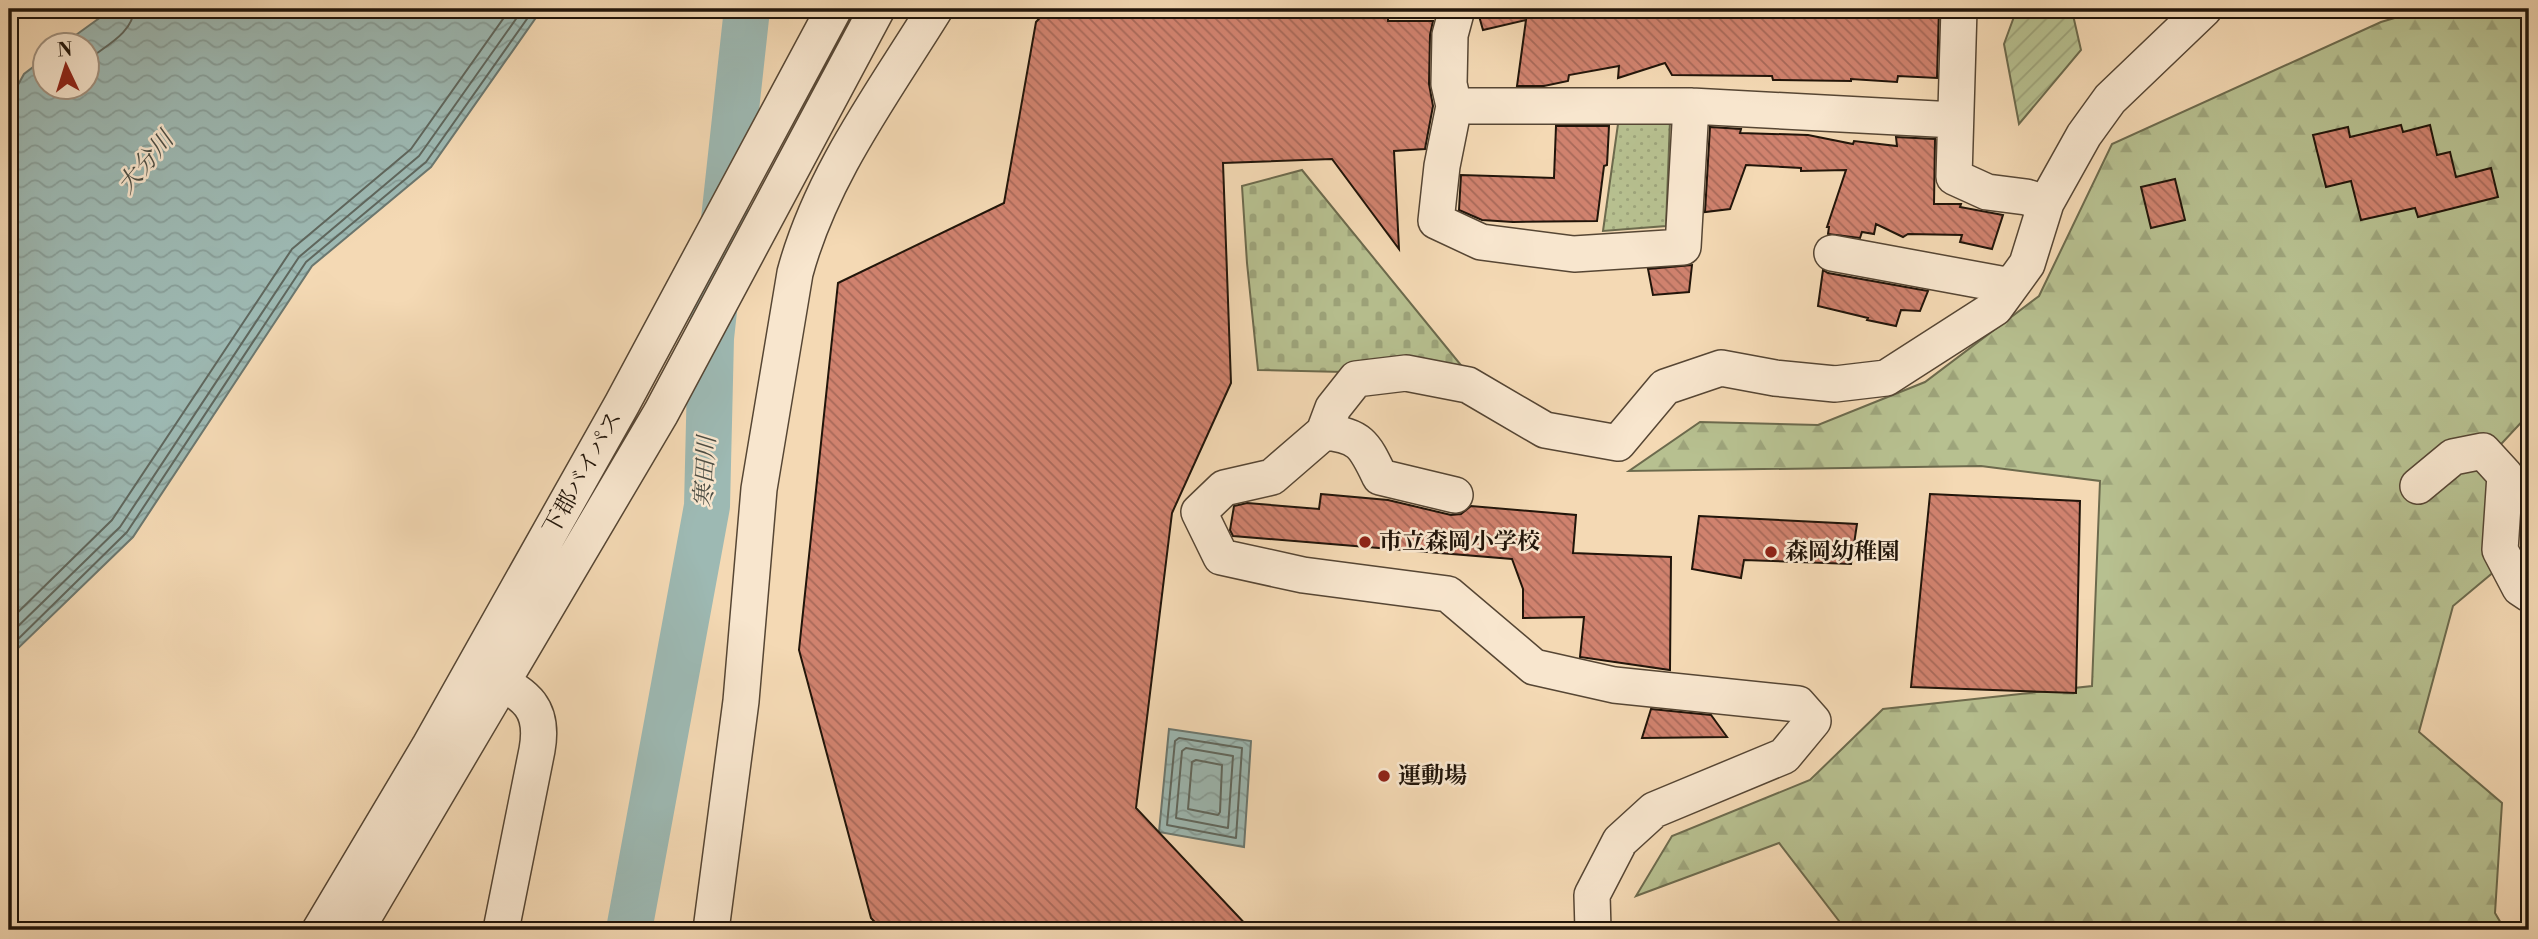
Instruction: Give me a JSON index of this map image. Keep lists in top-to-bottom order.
{
  "streets": {
    "street": ["下郡バイパス"]
  },
  "water": ["大分川", "寒田川"],
  "places": ["市立森岡小学校", "森岡幼稚園", "運動場"],
  "north": "top"
}
